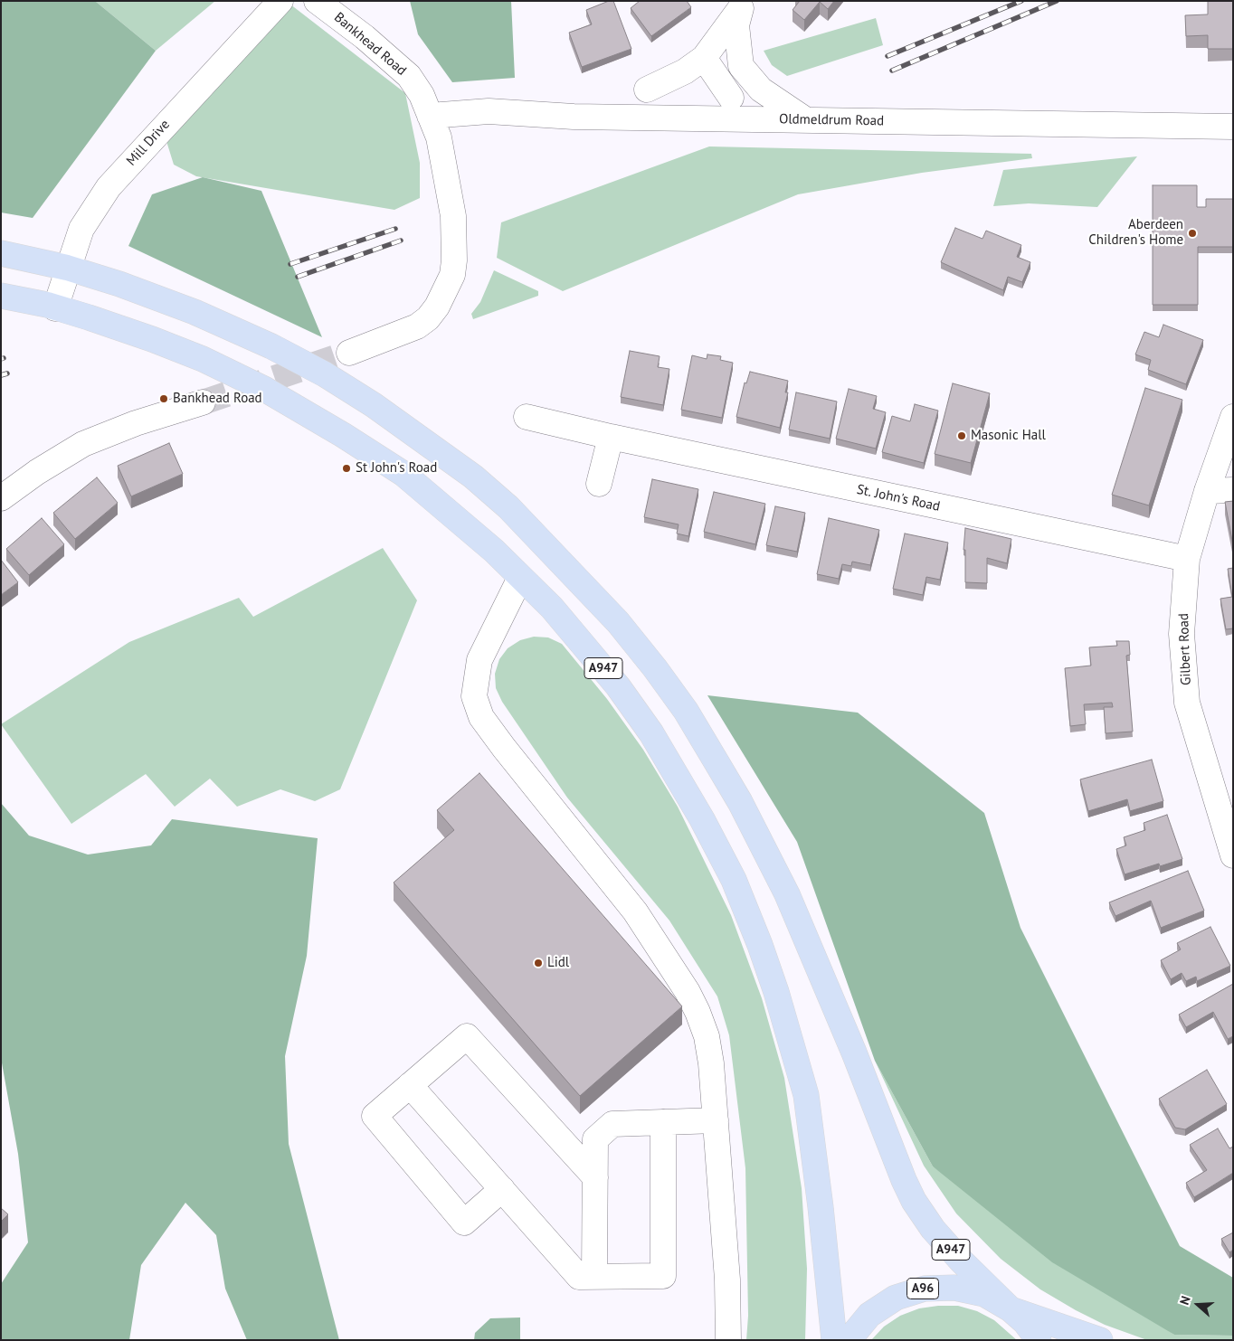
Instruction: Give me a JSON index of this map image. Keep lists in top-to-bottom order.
{
  "streets": {
    "main road": ["A947", "A96"],
    "street": [
      "Bankhead Road",
      "Oldmeldrum Road",
      "Mill Drive",
      "St. John's Road",
      "Gilbert Road"
    ]
  },
  "crossings": [
    ["Bankhead Road", "Oldmeldrum Road"],
    ["Mill Drive", "A947"],
    ["St. John's Road", "Gilbert Road"],
    ["A947", "A96"]
  ],
  "places": [
    "Aberdeen Children's Home",
    "Bankhead Road",
    "Masonic Hall",
    "St John's Road",
    "Lidl"
  ],
  "north": "left"
}
